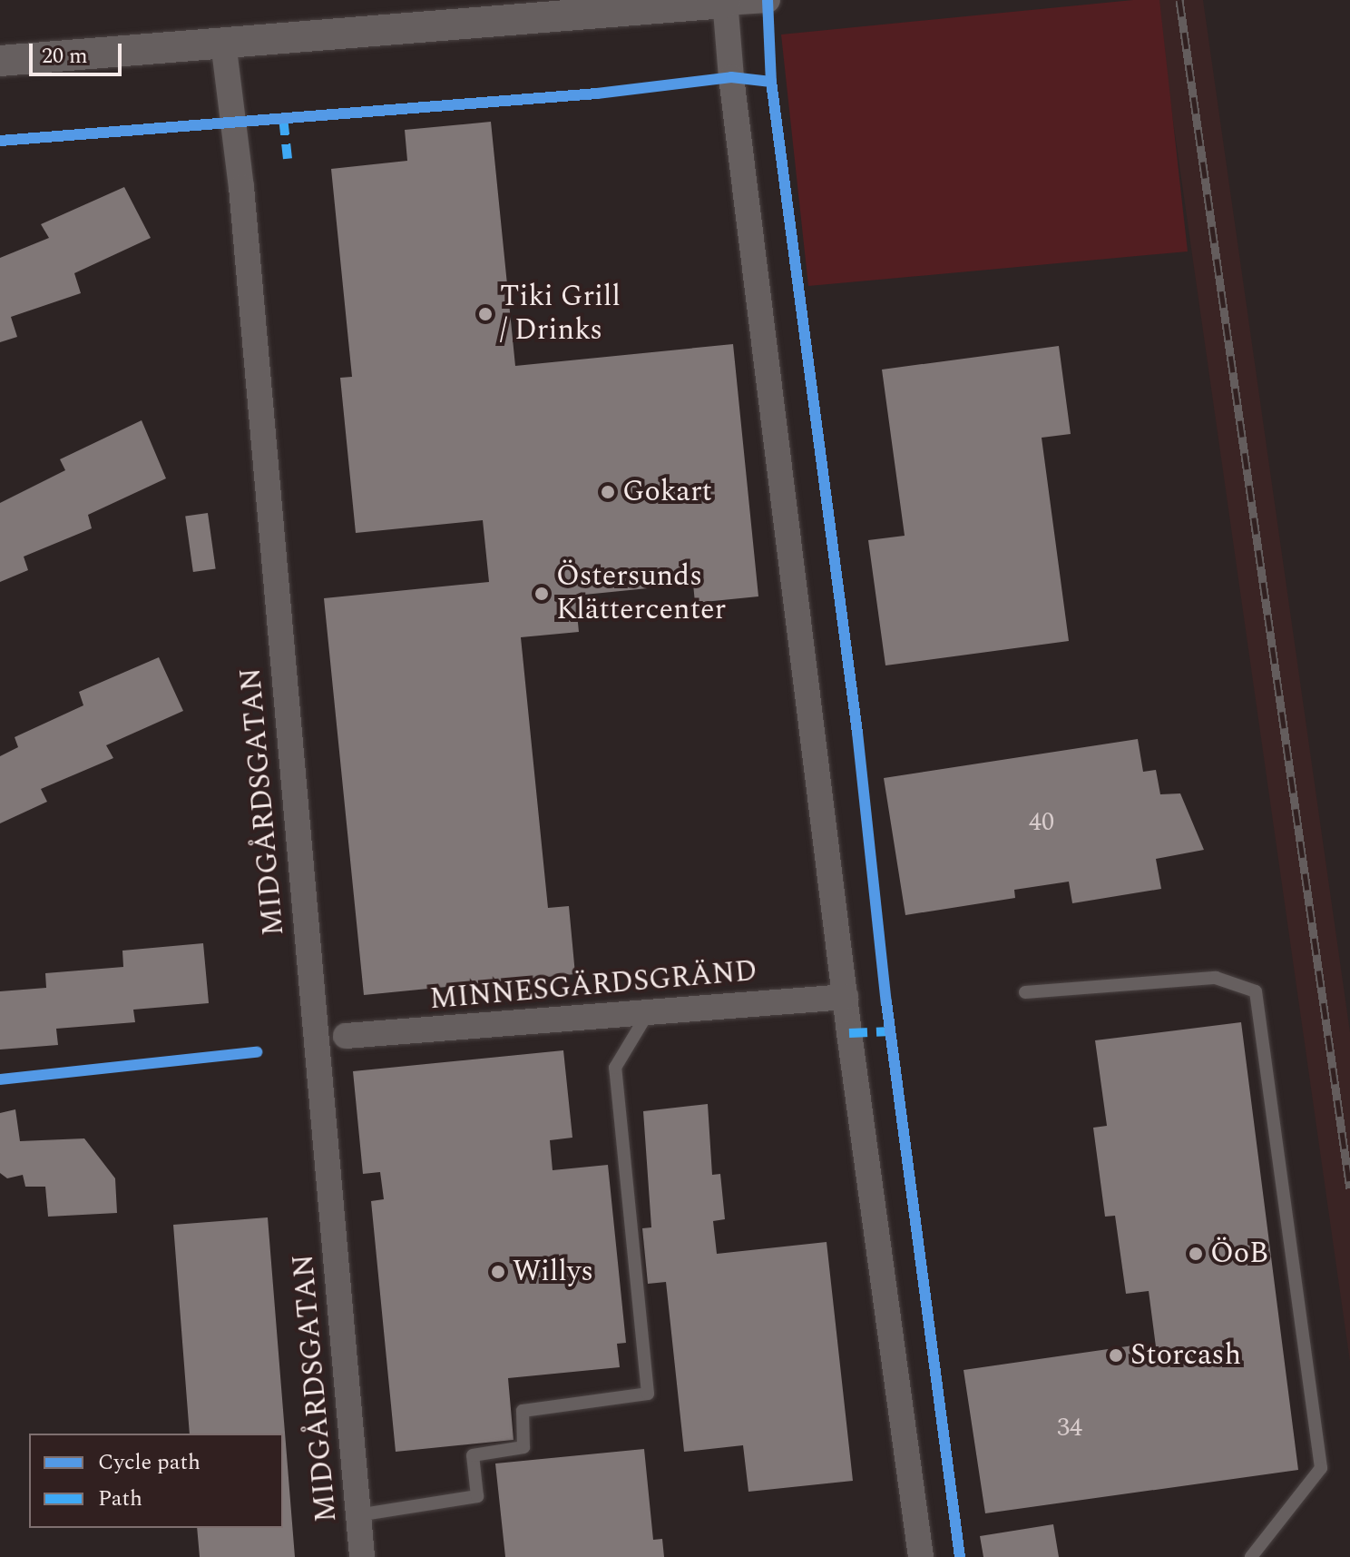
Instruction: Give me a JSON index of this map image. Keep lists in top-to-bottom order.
{
  "streets": {
    "street": ["MIDGÅRDSGATAN", "MINNESGÄRDSGRÄND"]
  },
  "places": [
    "Tiki Grill / Drinks",
    "Gokart",
    "Östersunds Klättercenter",
    "ÖoB",
    "Willys",
    "Storcash"
  ],
  "house_numbers": ["40", "34"],
  "legend": ["Cycle path", "Path"],
  "scale_bar": "20 m"
}
